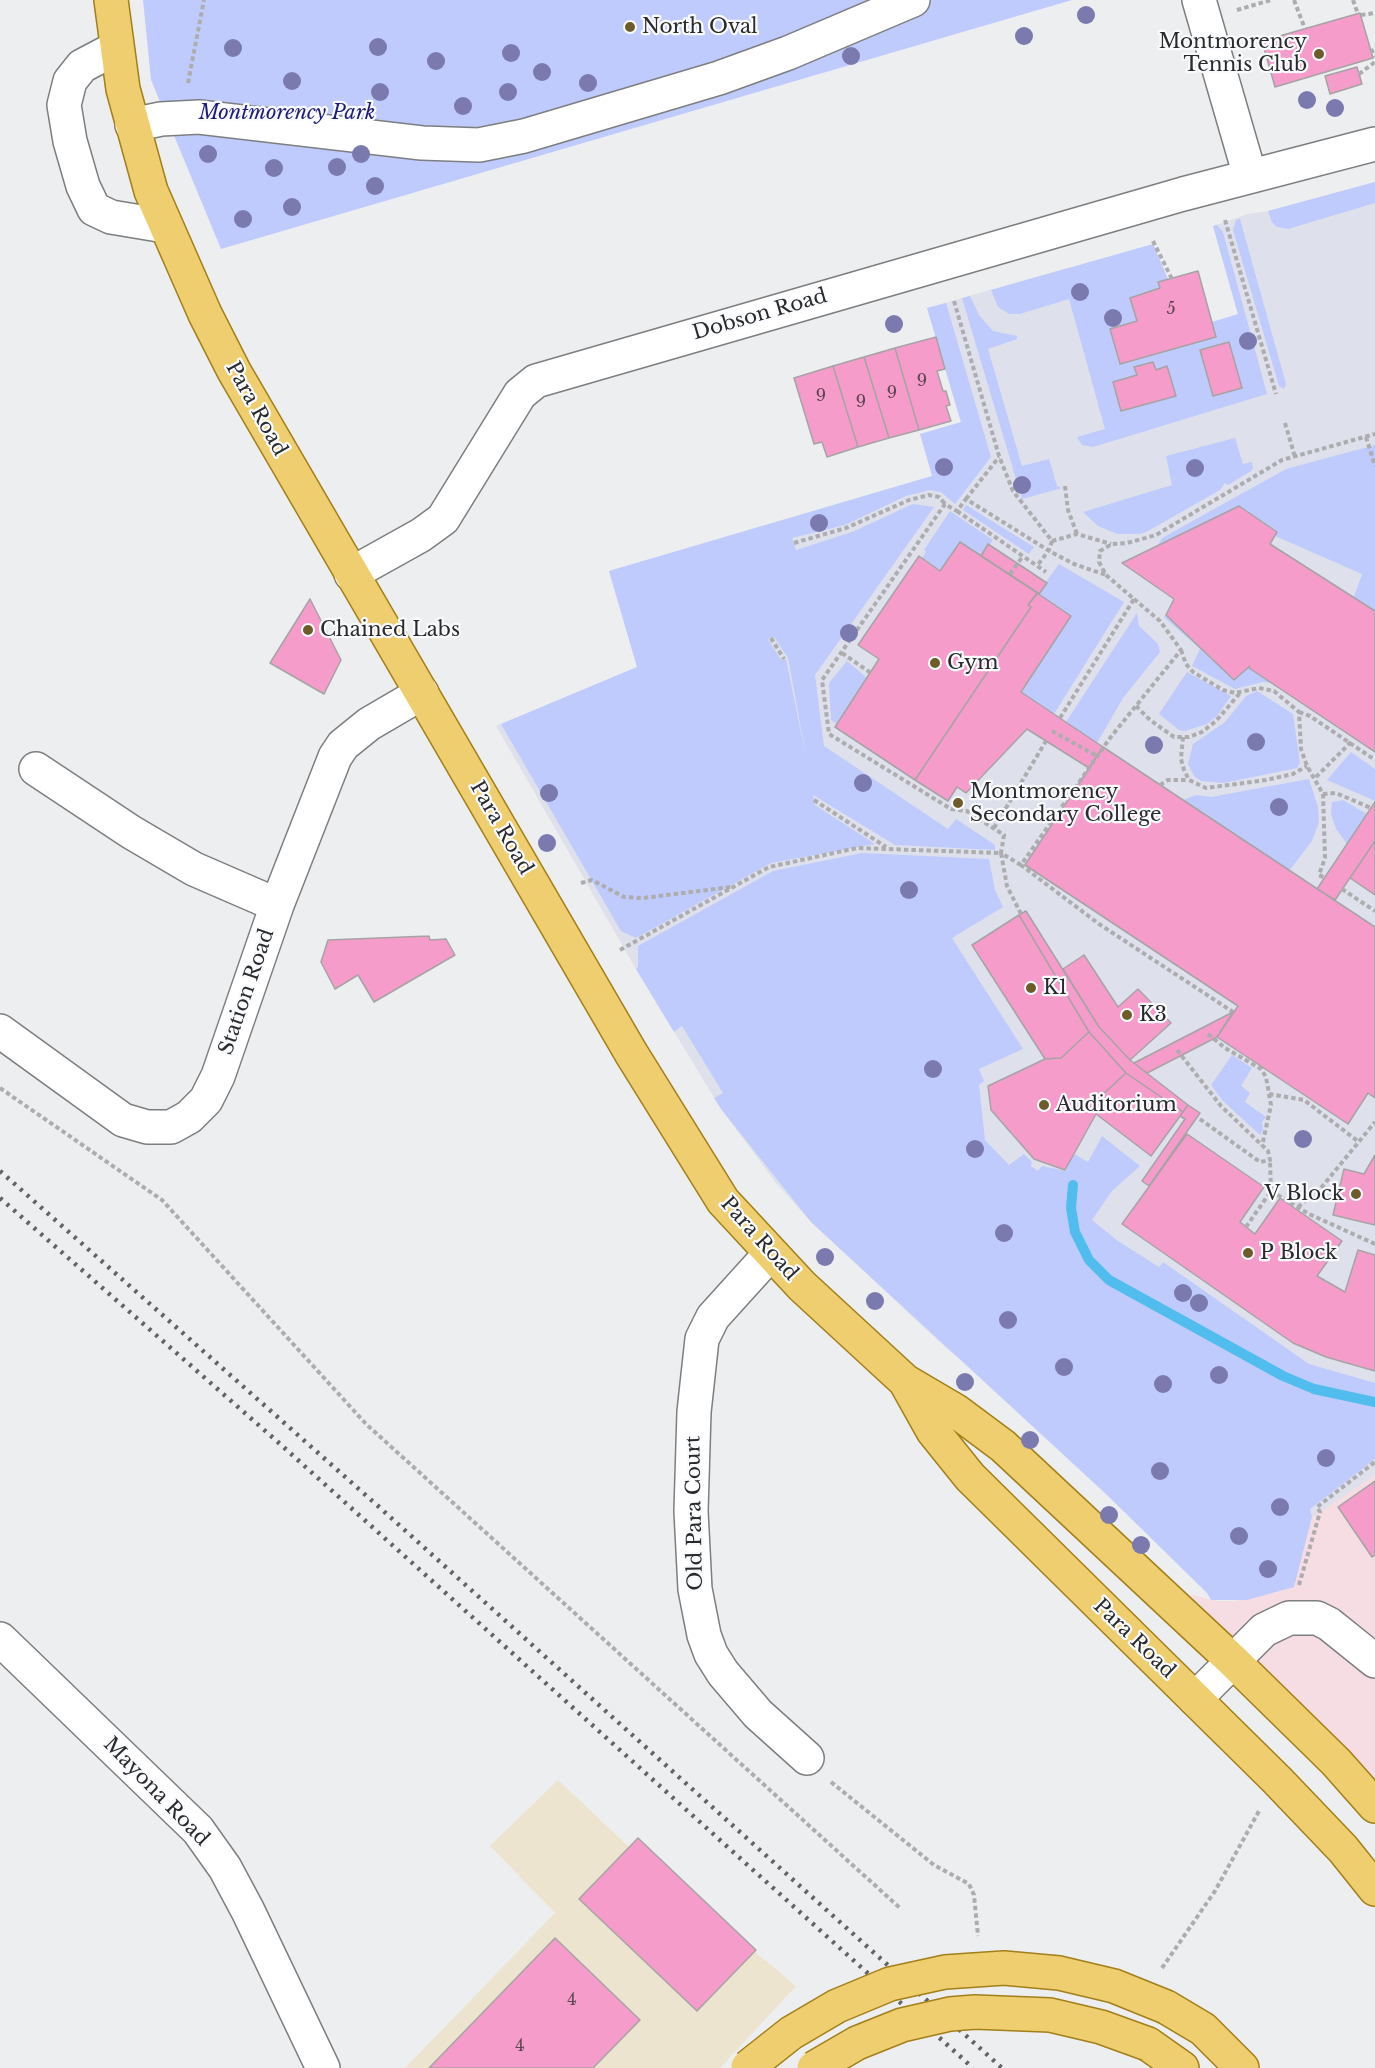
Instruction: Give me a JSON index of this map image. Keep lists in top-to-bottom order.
{
  "streets": {
    "main road": ["Para Road"],
    "street": [
      "Dobson Road",
      "Station Road",
      "Old Para Court",
      "Mayona Road"
    ]
  },
  "crossings": [
    ["Dobson Road", "Para Road"],
    ["Para Road", "Station Road"],
    ["Para Road", "Old Para Court"]
  ],
  "parks": ["Montmorency Park"],
  "places": [
    "North Oval",
    "Montmorency Tennis Club",
    "Chained Labs",
    "Gym",
    "Montmorency Secondary College",
    "K1",
    "K3",
    "Auditorium",
    "V Block",
    "P Block"
  ],
  "house_numbers": [
    "5",
    "9",
    "9",
    "9",
    "9",
    "4",
    "4"
  ]
}
